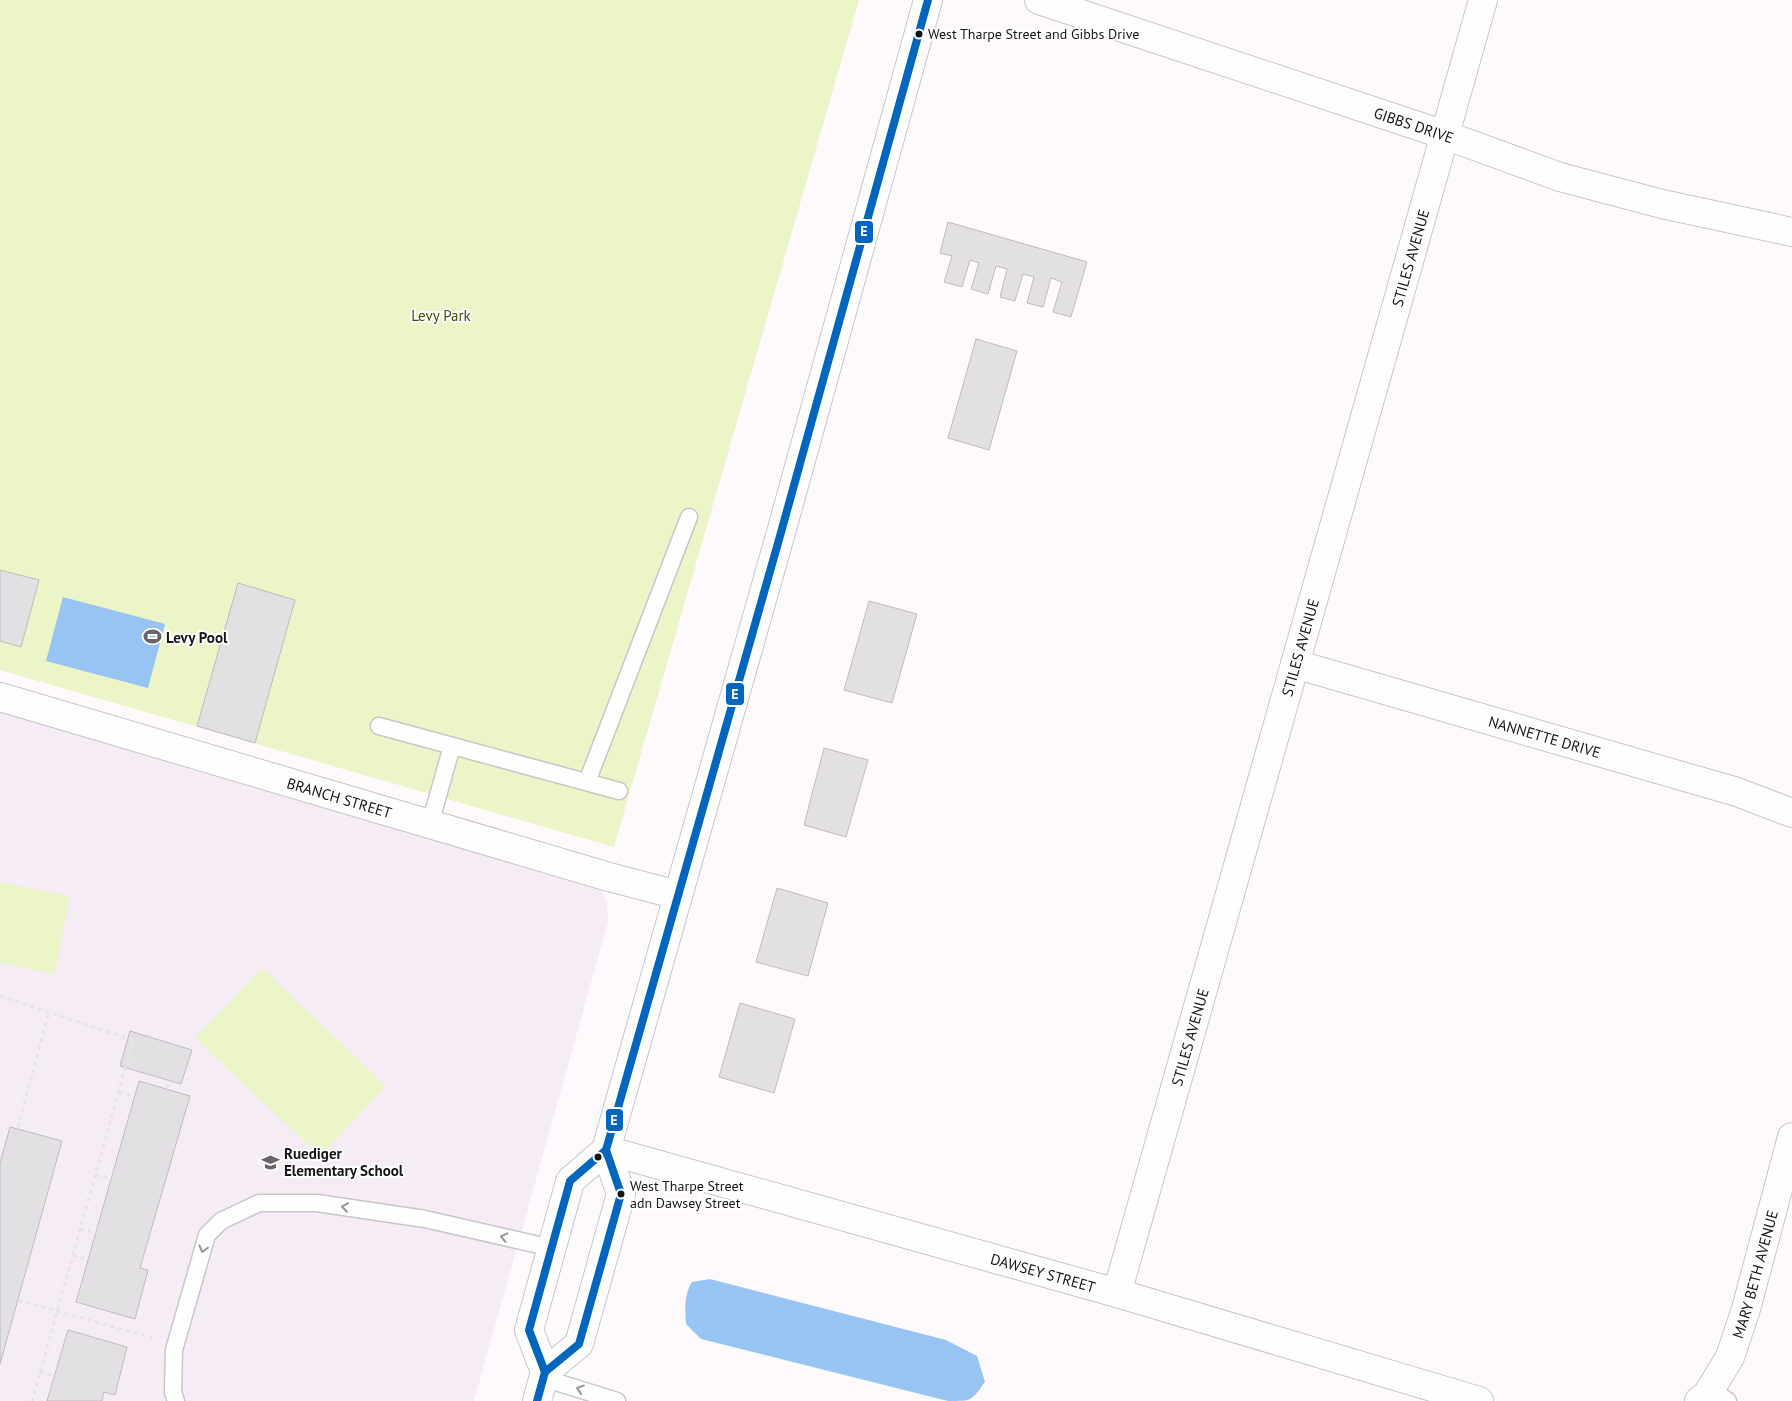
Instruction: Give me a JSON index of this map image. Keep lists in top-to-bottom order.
{
  "streets": {
    "street": [
      "GIBBS DRIVE",
      "STILES AVENUE",
      "NANNETTE DRIVE",
      "BRANCH STREET",
      "DAWSEY STREET",
      "MARY BETH AVENUE"
    ]
  },
  "crossings": [
    ["GIBBS DRIVE", "STILES AVENUE"],
    ["STILES AVENUE", "NANNETTE DRIVE"],
    ["STILES AVENUE", "DAWSEY STREET"]
  ],
  "parks": ["Levy Park"],
  "places": {
    "other": ["West Tharpe Street and Gibbs Drive", "West Tharpe Street adn Dawsey Street"],
    "sports": ["Levy Pool"],
    "school or university": ["Ruediger Elementary School"]
  },
  "lines": ["transit line E"]
}
